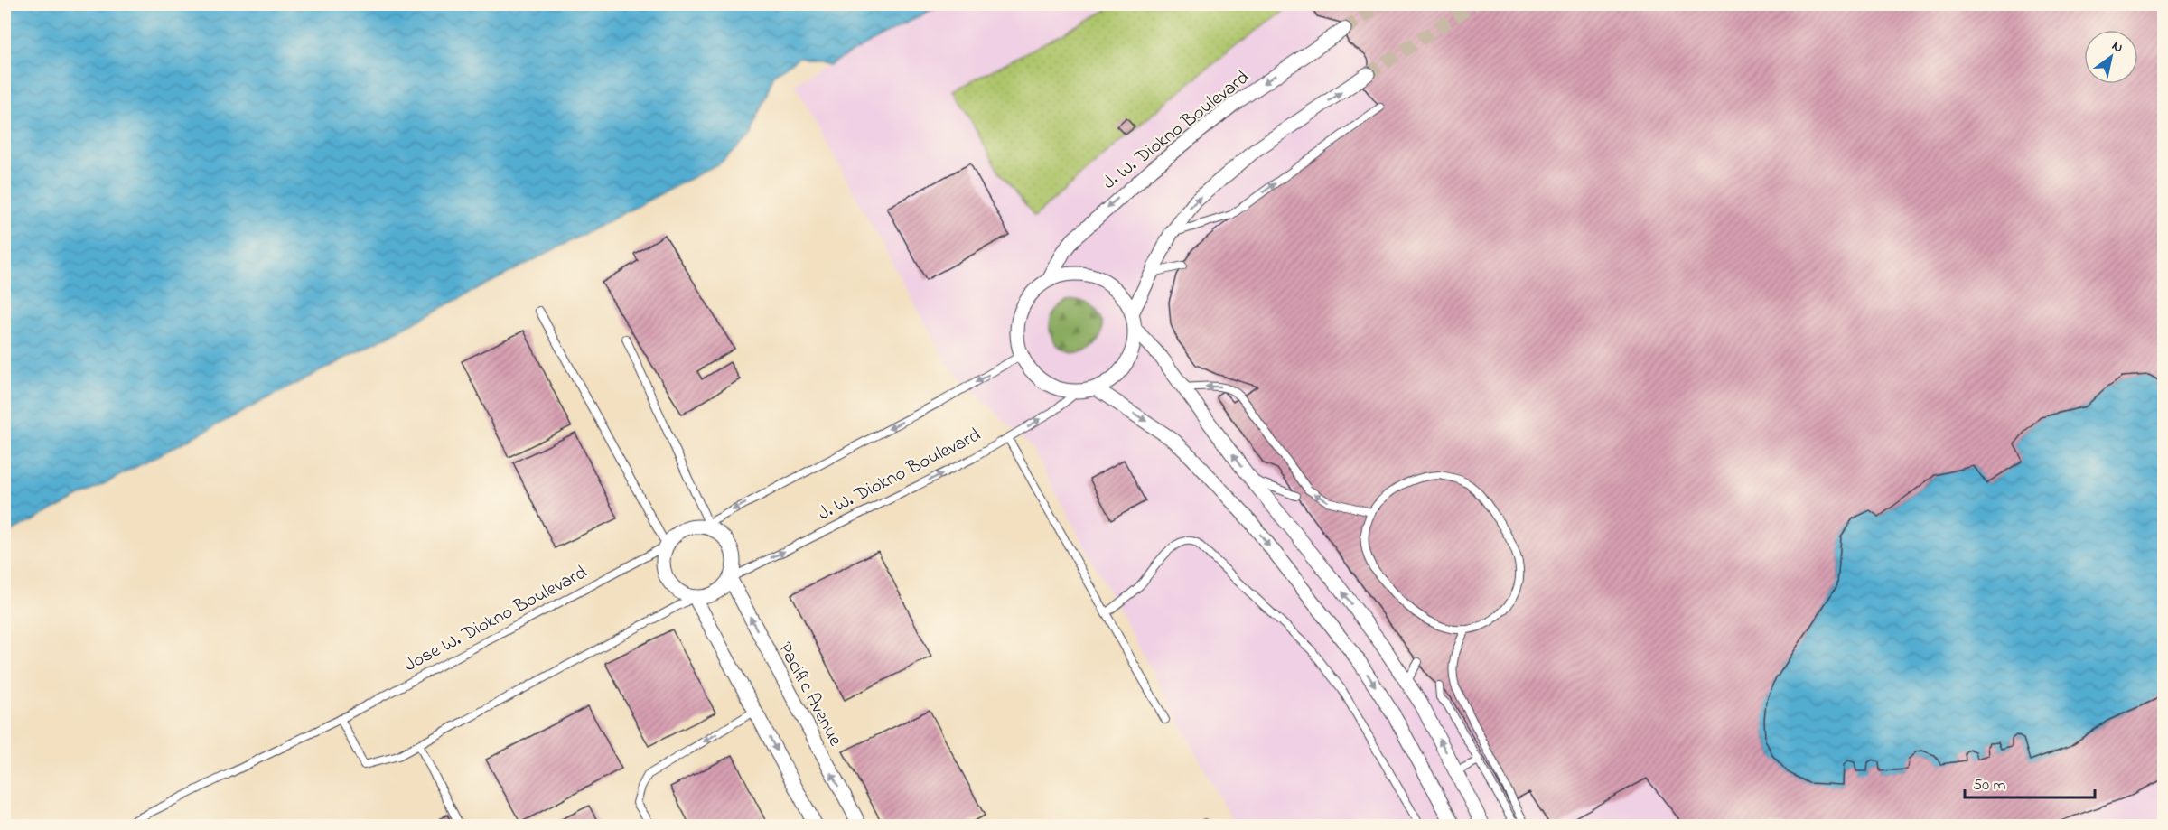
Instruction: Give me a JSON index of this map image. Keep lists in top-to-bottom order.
{
  "streets": {
    "street": ["J. W. Diokno Boulevard", "Pacific Avenue"],
    "lane": ["Jose W. Diokno Boulevard"]
  },
  "crossings": [
    ["J. W. Diokno Boulevard", "Jose W. Diokno Boulevard"],
    ["J. W. Diokno Boulevard", "Pacific Avenue"],
    ["Jose W. Diokno Boulevard", "Pacific Avenue"]
  ],
  "scale_bar": "50 m",
  "north": "top right"
}
